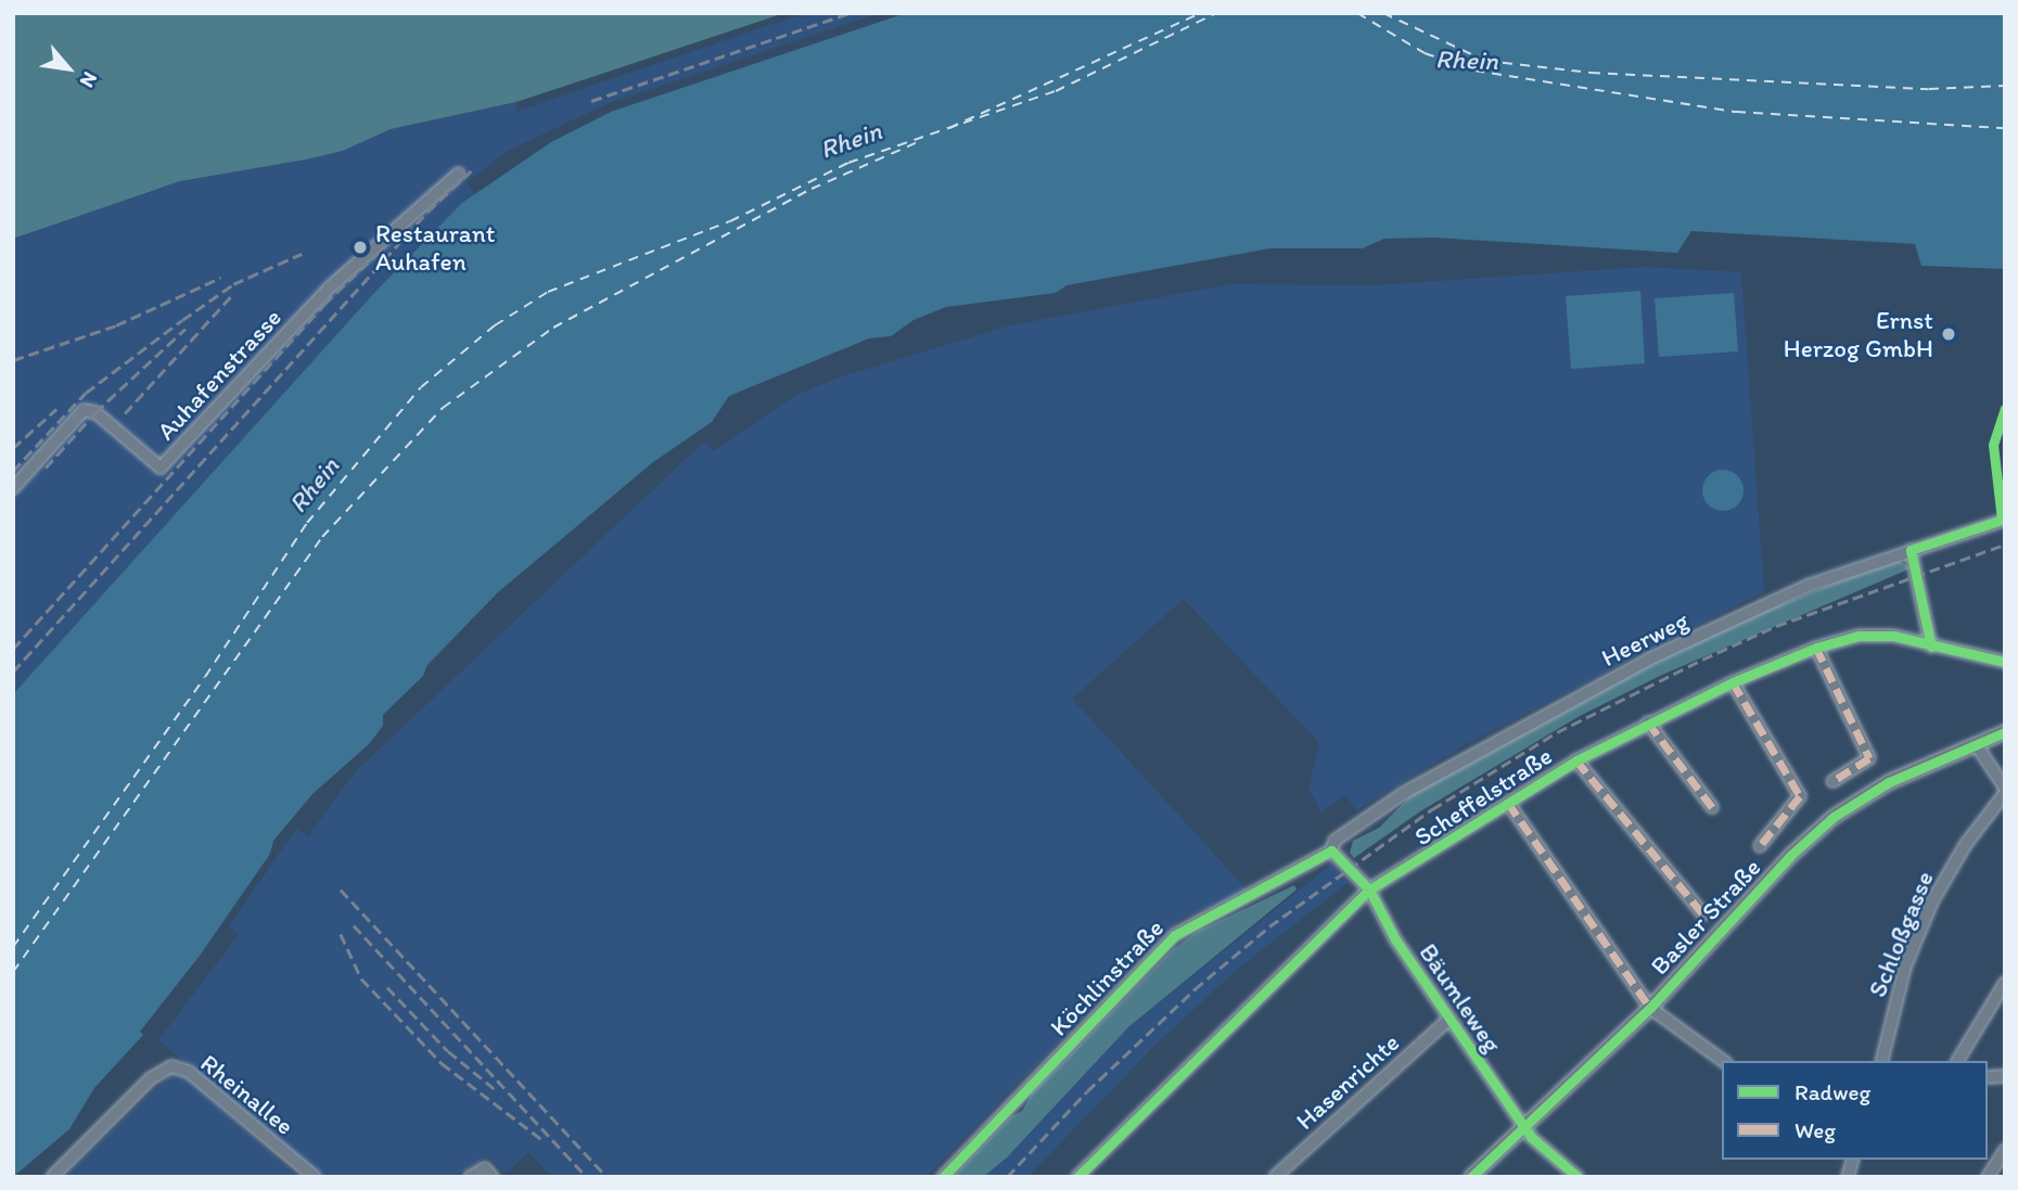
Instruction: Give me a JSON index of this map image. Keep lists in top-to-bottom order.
{
  "streets": {
    "main road": ["Basler Straße"],
    "street": [
      "Auhafenstrasse",
      "Heerweg",
      "Scheffelstraße",
      "Schloßgasse",
      "Köchlinstraße",
      "Bäumleweg",
      "Hasenrichte",
      "Rheinallee"
    ]
  },
  "crossings": [
    ["Heerweg", "Köchlinstraße"],
    ["Scheffelstraße", "Bäumleweg"],
    ["Basler Straße", "Schloßgasse"],
    ["Basler Straße", "Bäumleweg"],
    ["Bäumleweg", "Hasenrichte"]
  ],
  "water": ["Rhein"],
  "places": ["Restaurant Auhafen", "Ernst Herzog GmbH"],
  "legend": ["Radweg", "Weg"],
  "north": "bottom right"
}
